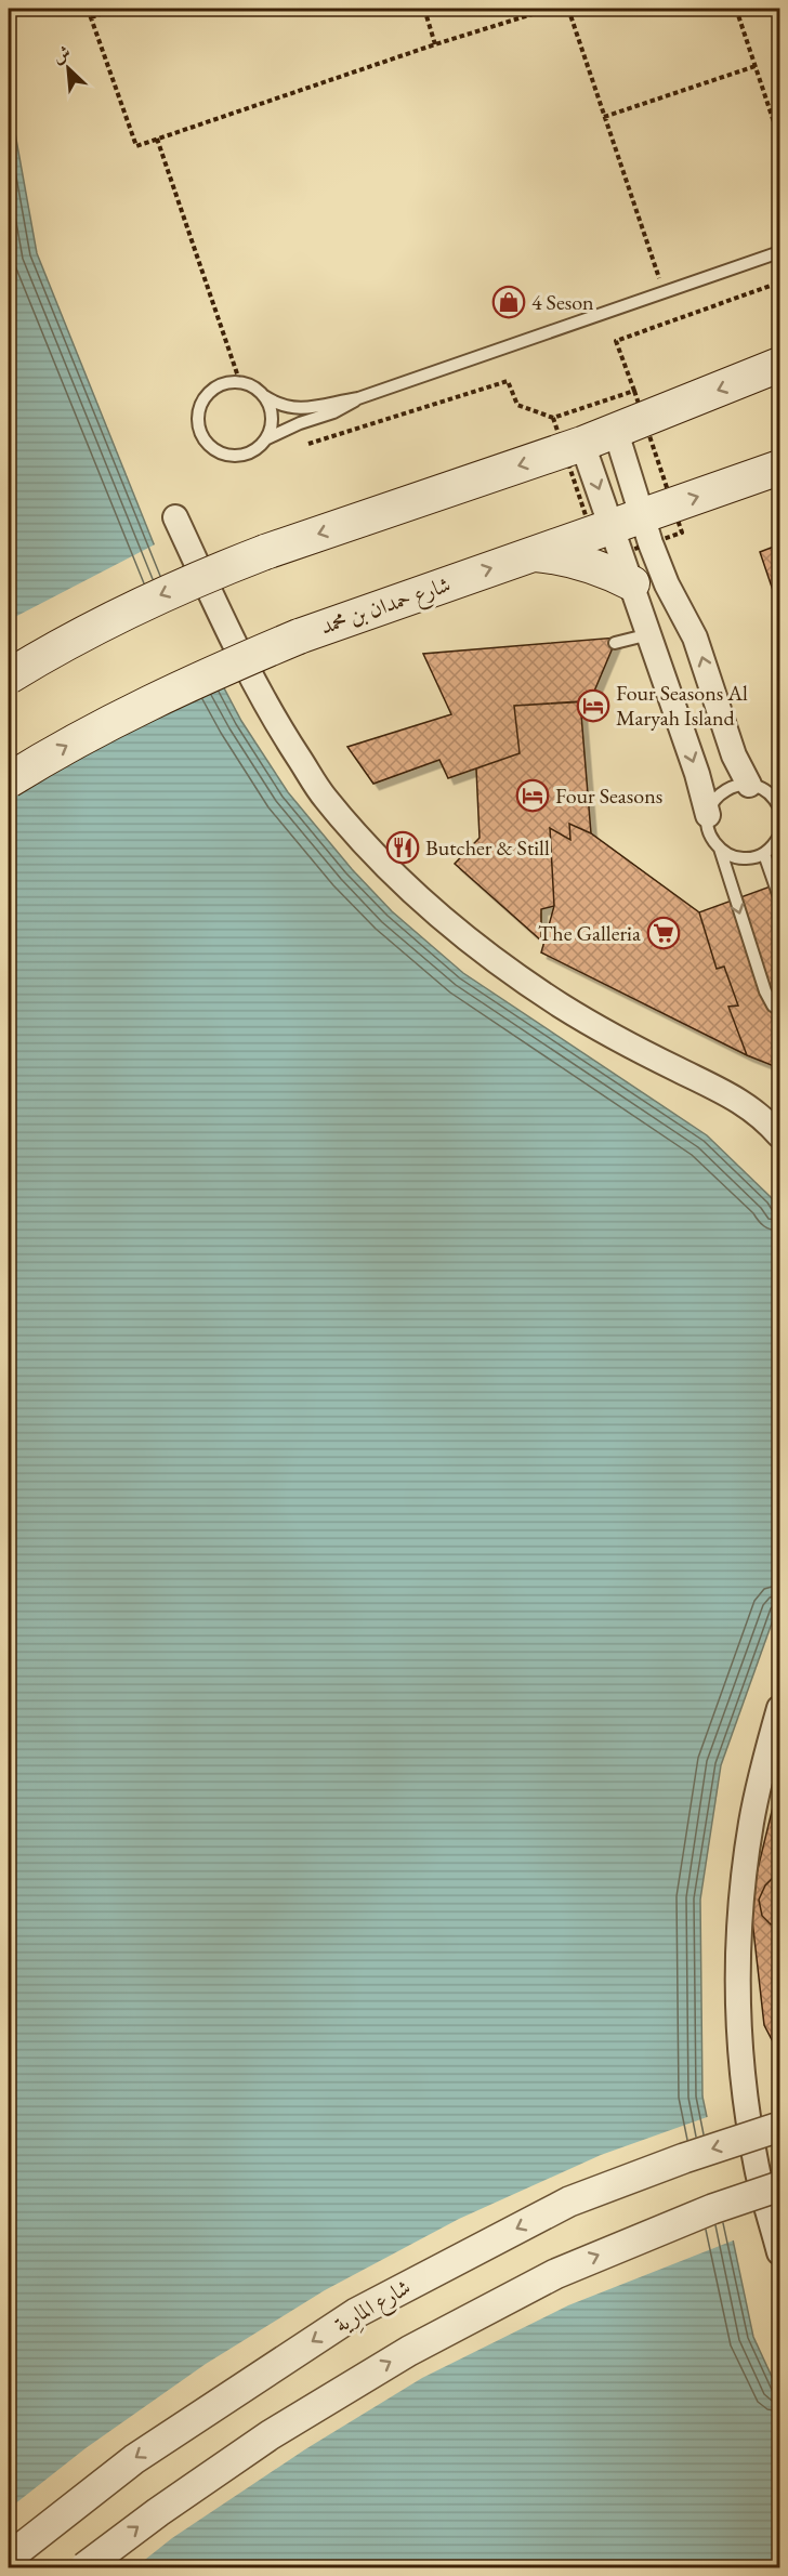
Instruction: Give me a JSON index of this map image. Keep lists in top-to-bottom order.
{
  "streets": {
    "main road": ["شارع حمدان بن محمد"],
    "street": ["شارع المارِية"]
  },
  "places": {
    "shop": ["4 Seson"],
    "hotel": ["Four Seasons Al Maryah Island", "Four Seasons"],
    "restaurant": ["Butcher & Still"],
    "supermarket": ["The Galleria"]
  },
  "north": "top left"
}
